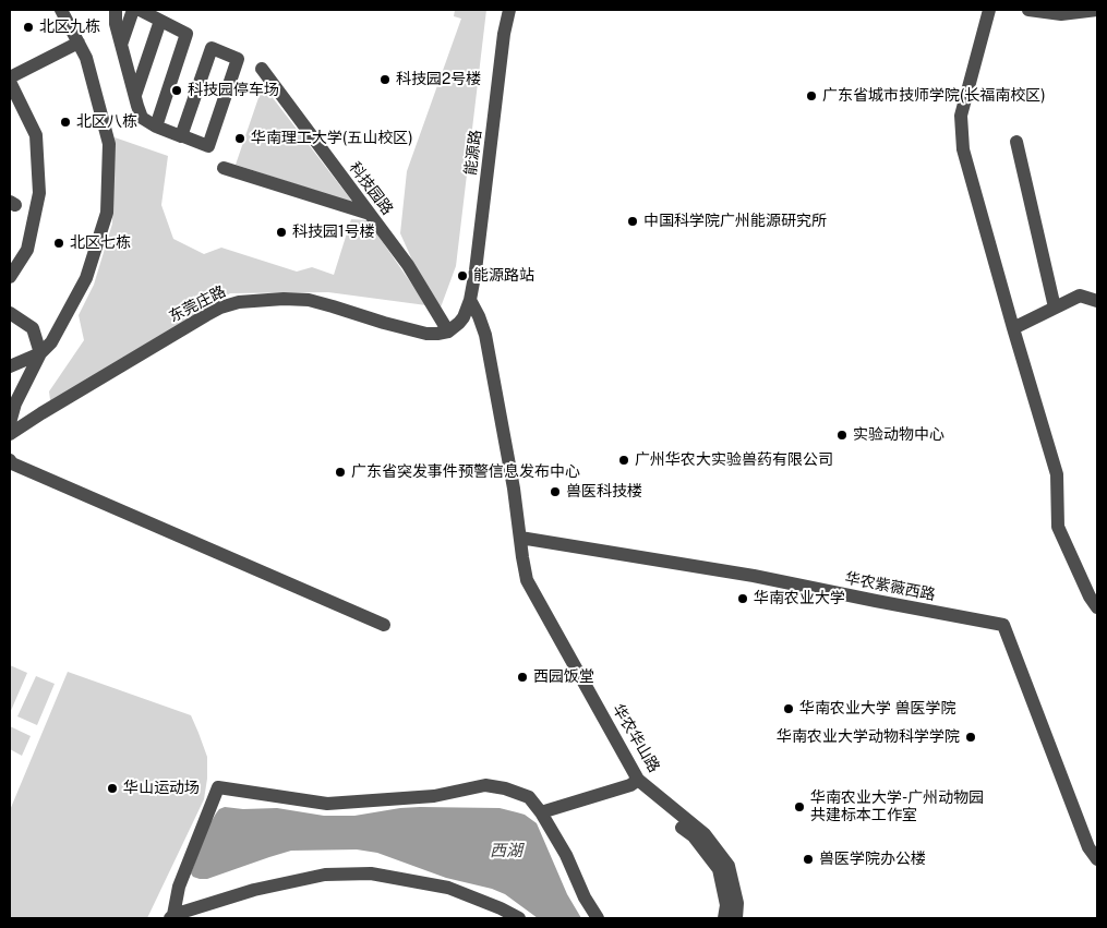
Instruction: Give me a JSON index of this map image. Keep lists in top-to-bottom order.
{
  "streets": {
    "street": [
      "能源路",
      "科技园路",
      "东莞庄路",
      "华农紫薇西路",
      "华农华山路"
    ]
  },
  "crossings": [
    ["能源路", "华农华山路"],
    ["科技园路", "东莞庄路"],
    ["华农紫薇西路", "华农华山路"]
  ],
  "water": ["西湖"],
  "places": [
    "北区九栋",
    "科技园2号楼",
    "科技园停车场",
    "广东省城市技师学院(长福南校区)",
    "北区八栋",
    "华南理工大学(五山校区)",
    "中国科学院广州能源研究所",
    "科技园1号楼",
    "北区七栋",
    "能源路站",
    "实验动物中心",
    "广州华农大实验兽药有限公司",
    "广东省突发事件预警信息发布中心",
    "兽医科技楼",
    "华南农业大学",
    "西园饭堂",
    "华南农业大学 兽医学院",
    "华南农业大学动物科学学院",
    "华山运动场",
    "华南农业大学-广州动物园 共建标本工作室",
    "兽医学院办公楼"
  ]
}
